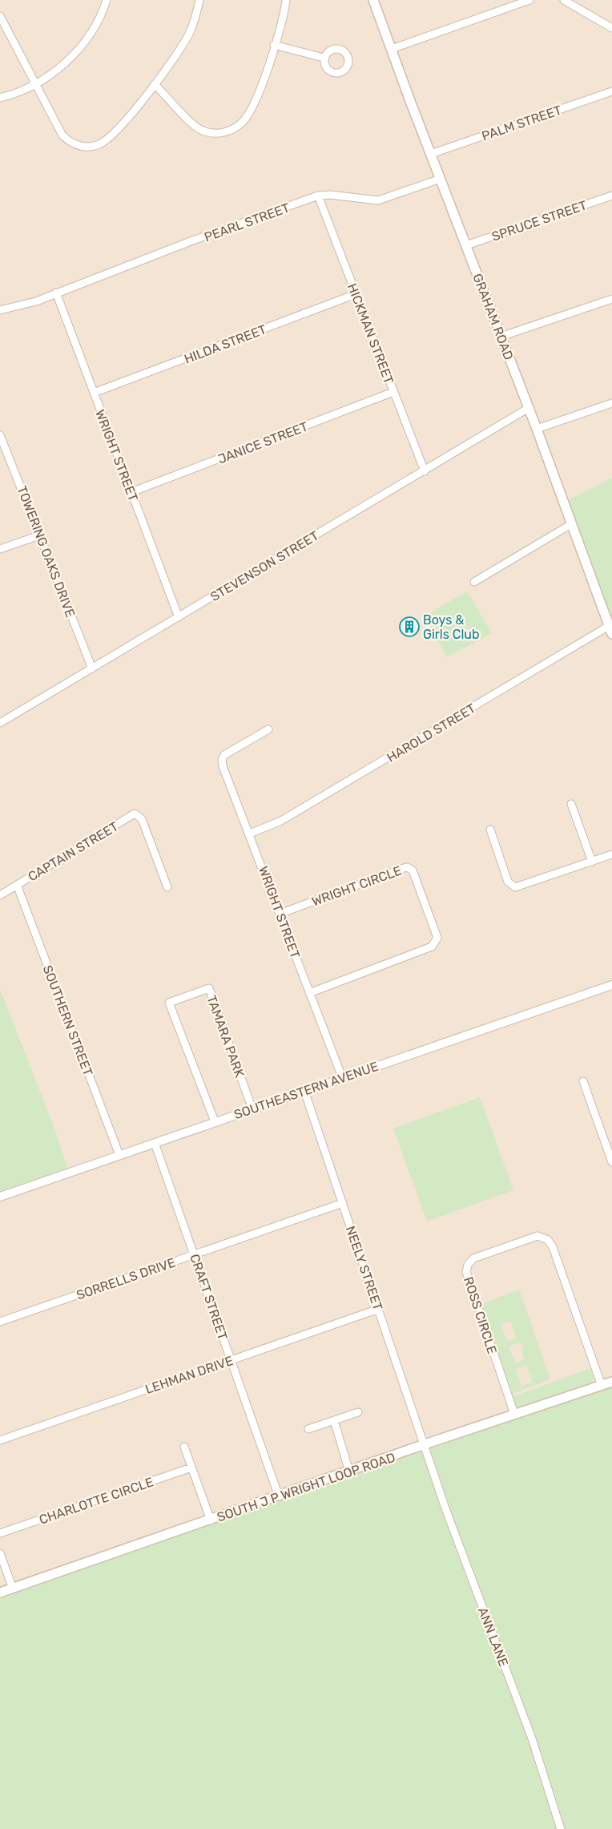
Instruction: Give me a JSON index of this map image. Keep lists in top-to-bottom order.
{
  "streets": {
    "main road": ["GRAHAM ROAD", "SOUTH J P WRIGHT LOOP ROAD"],
    "street": [
      "PALM STREET",
      "SPRUCE STREET",
      "PEARL STREET",
      "HICKMAN STREET",
      "HILDA STREET",
      "JANICE STREET",
      "WRIGHT STREET",
      "TOWERING OAKS DRIVE",
      "STEVENSON STREET",
      "HAROLD STREET",
      "CAPTAIN STREET",
      "WRIGHT CIRCLE",
      "SOUTHERN STREET",
      "TAMARA PARK",
      "SOUTHEASTERN AVENUE",
      "NEELY STREET",
      "SORRELLS DRIVE",
      "CRAFT STREET",
      "ROSS CIRCLE",
      "LEHMAN DRIVE",
      "CHARLOTTE CIRCLE",
      "ANN LANE"
    ]
  },
  "crossings": [
    ["PALM STREET", "GRAHAM ROAD"],
    ["SPRUCE STREET", "GRAHAM ROAD"],
    ["PEARL STREET", "GRAHAM ROAD"],
    ["PEARL STREET", "HICKMAN STREET"],
    ["PEARL STREET", "WRIGHT STREET"],
    ["GRAHAM ROAD", "STEVENSON STREET"],
    ["GRAHAM ROAD", "HAROLD STREET"],
    ["HICKMAN STREET", "HILDA STREET"],
    ["HICKMAN STREET", "JANICE STREET"],
    ["HICKMAN STREET", "STEVENSON STREET"],
    ["HILDA STREET", "WRIGHT STREET"],
    ["JANICE STREET", "WRIGHT STREET"],
    ["WRIGHT STREET", "STEVENSON STREET"],
    ["WRIGHT STREET", "HAROLD STREET"],
    ["WRIGHT STREET", "WRIGHT CIRCLE"],
    ["WRIGHT STREET", "SOUTHEASTERN AVENUE"],
    ["TOWERING OAKS DRIVE", "STEVENSON STREET"],
    ["CAPTAIN STREET", "SOUTHERN STREET"],
    ["SOUTHERN STREET", "SOUTHEASTERN AVENUE"],
    ["TAMARA PARK", "SOUTHEASTERN AVENUE"],
    ["SOUTHEASTERN AVENUE", "NEELY STREET"],
    ["SOUTHEASTERN AVENUE", "CRAFT STREET"],
    ["NEELY STREET", "SORRELLS DRIVE"],
    ["NEELY STREET", "LEHMAN DRIVE"],
    ["NEELY STREET", "SOUTH J P WRIGHT LOOP ROAD"],
    ["NEELY STREET", "ANN LANE"],
    ["SORRELLS DRIVE", "CRAFT STREET"],
    ["CRAFT STREET", "LEHMAN DRIVE"],
    ["CRAFT STREET", "SOUTH J P WRIGHT LOOP ROAD"],
    ["ROSS CIRCLE", "SOUTH J P WRIGHT LOOP ROAD"],
    ["SOUTH J P WRIGHT LOOP ROAD", "ANN LANE"]
  ],
  "places": {
    "building": ["Boys & Girls Club"]
  }
}
